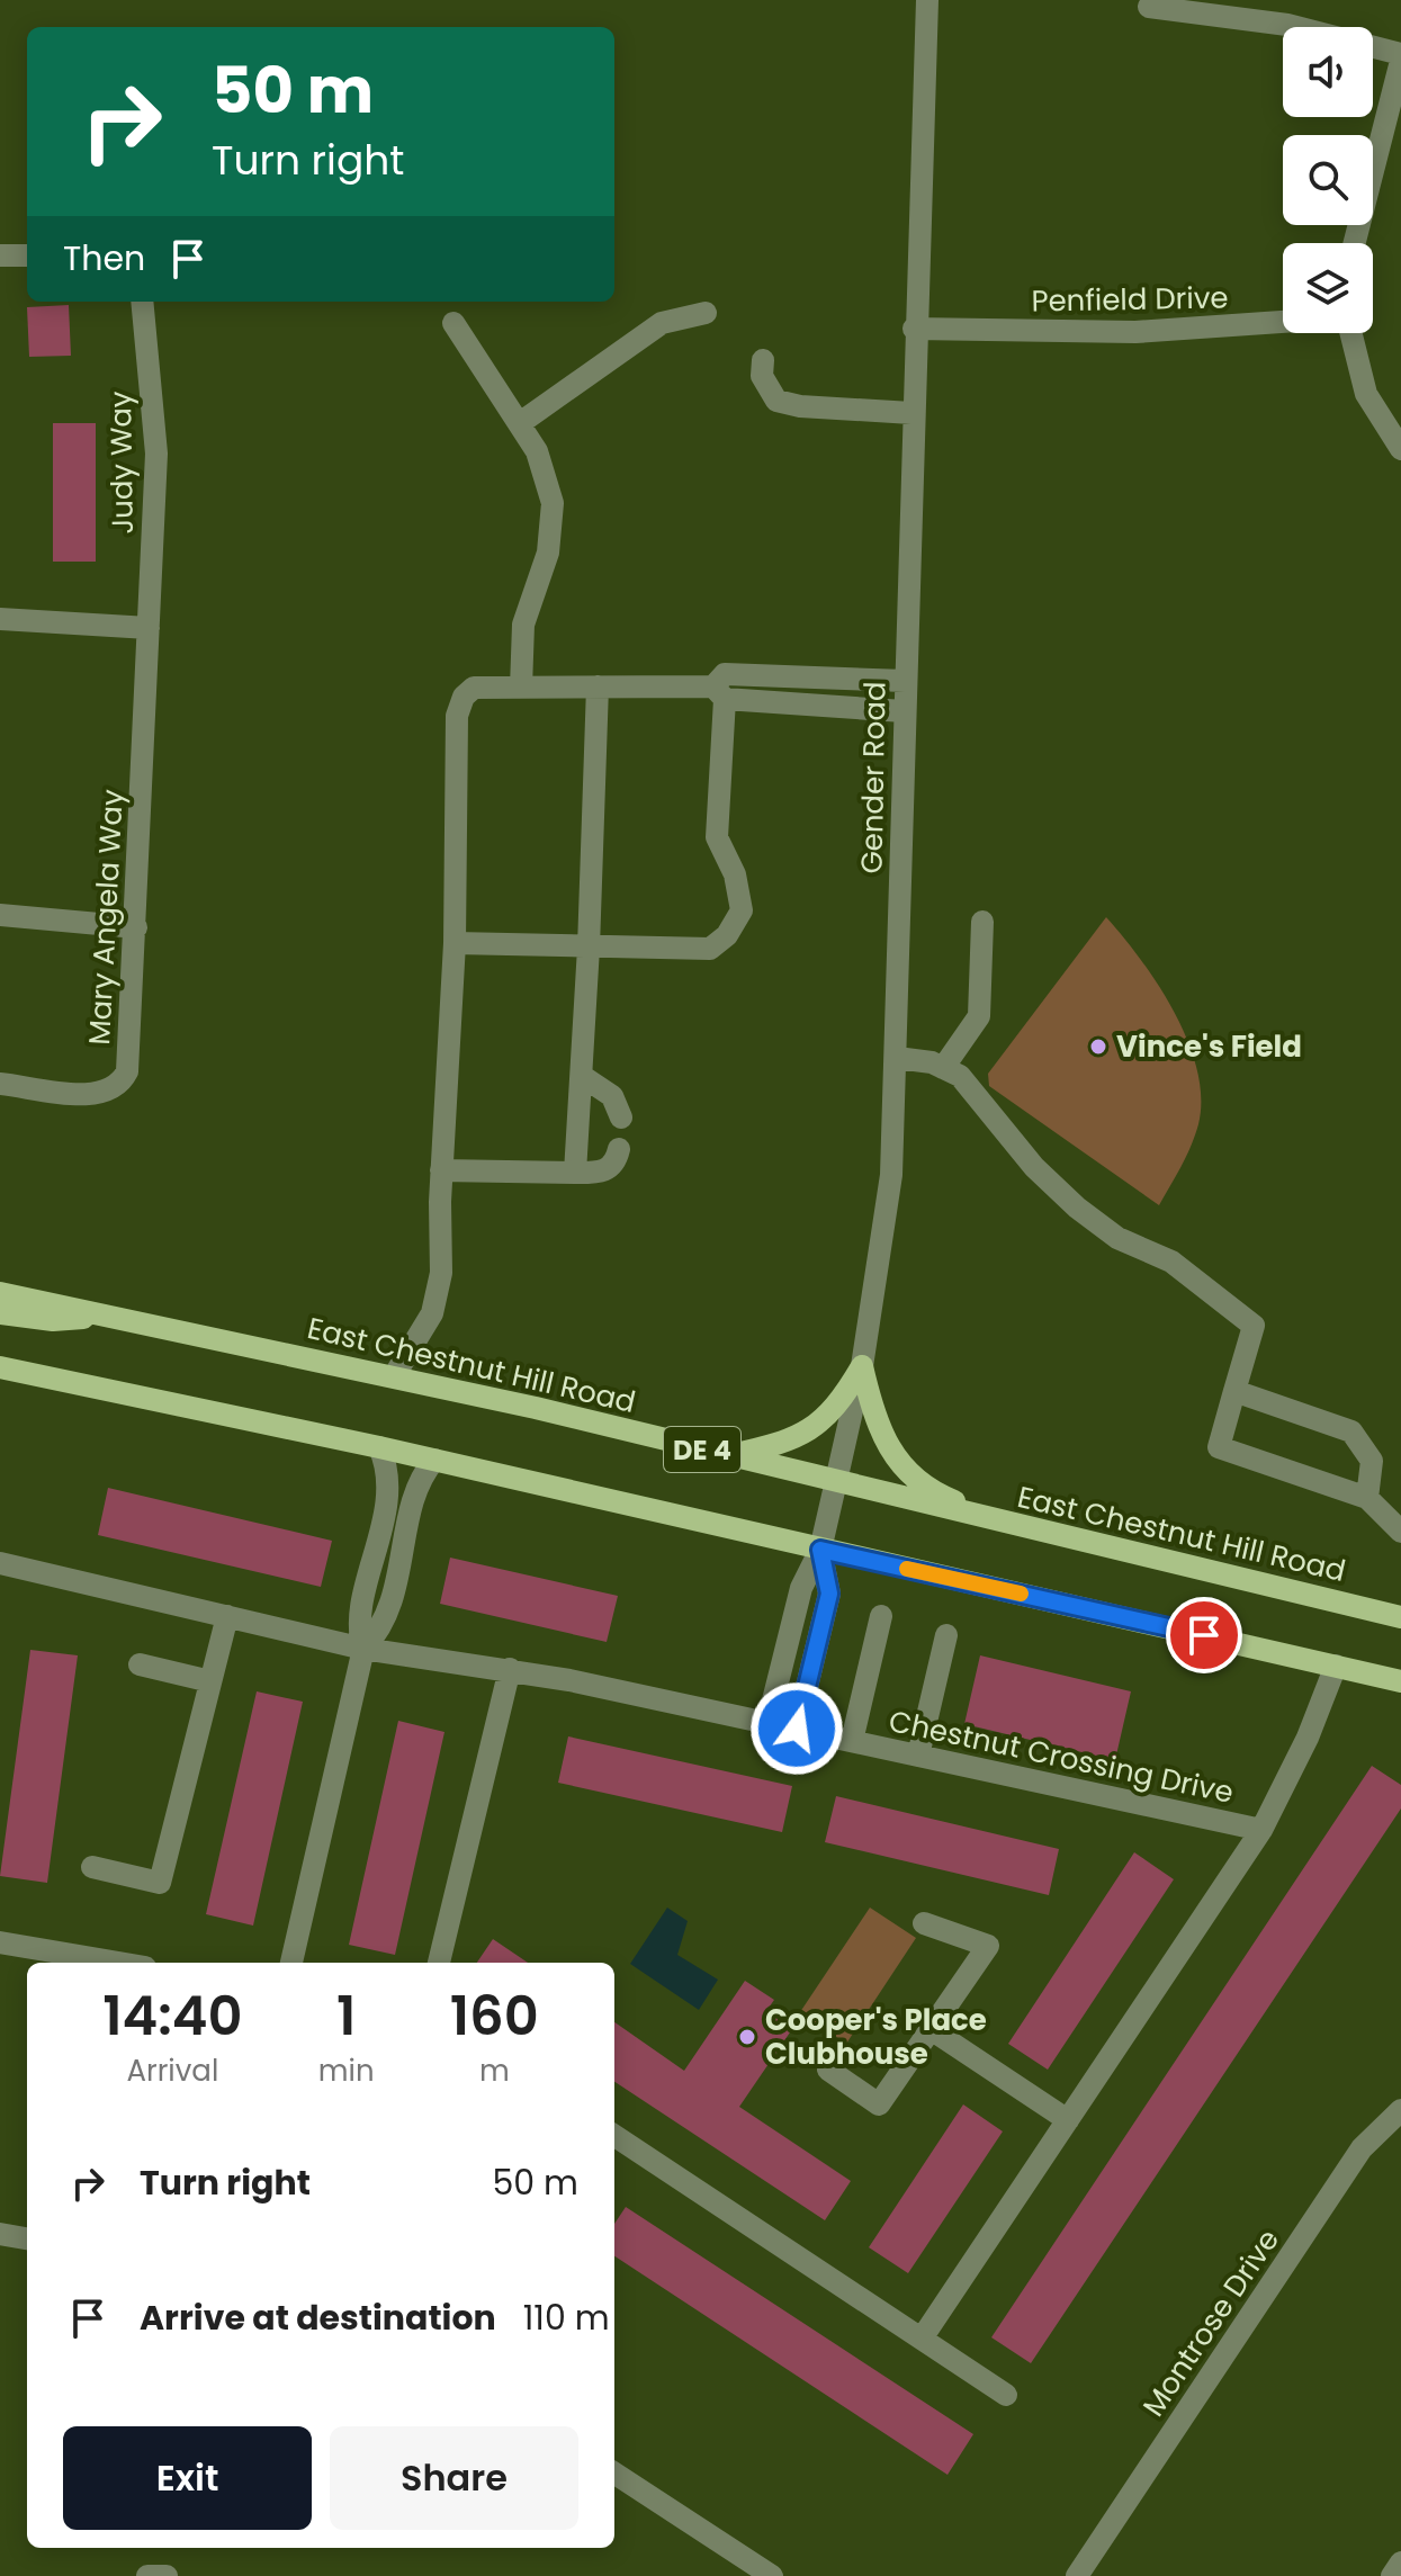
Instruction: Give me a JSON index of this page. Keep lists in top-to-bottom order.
{
  "streets": {
    "main road": ["East Chestnut Hill Road", "DE 4"],
    "street": [
      "Penfield Drive",
      "Judy Way",
      "Gender Road",
      "Mary Angela Way",
      "Chestnut Crossing Drive",
      "Montrose Drive"
    ]
  },
  "crossings": [
    ["Penfield Drive", "Gender Road"],
    ["Judy Way", "Mary Angela Way"],
    ["Gender Road", "East Chestnut Hill Road"],
    ["Gender Road", "DE 4"],
    ["DE 4", "Chestnut Crossing Drive"]
  ],
  "places": ["Vince's Field", "Cooper's Place Clubhouse"],
  "page": {
    "turn": ["50 m", "Turn right"],
    "then": "Then",
    "eta": [
      "14:40",
      "Arrival",
      "1",
      "min",
      "160",
      "m"
    ],
    "list": [
      {
        "name": "Turn right",
        "value": "50 m"
      },
      {
        "name": "Arrive at destination",
        "value": "110 m"
      }
    ],
    "buttons": ["Exit", "Share"]
  }
}
